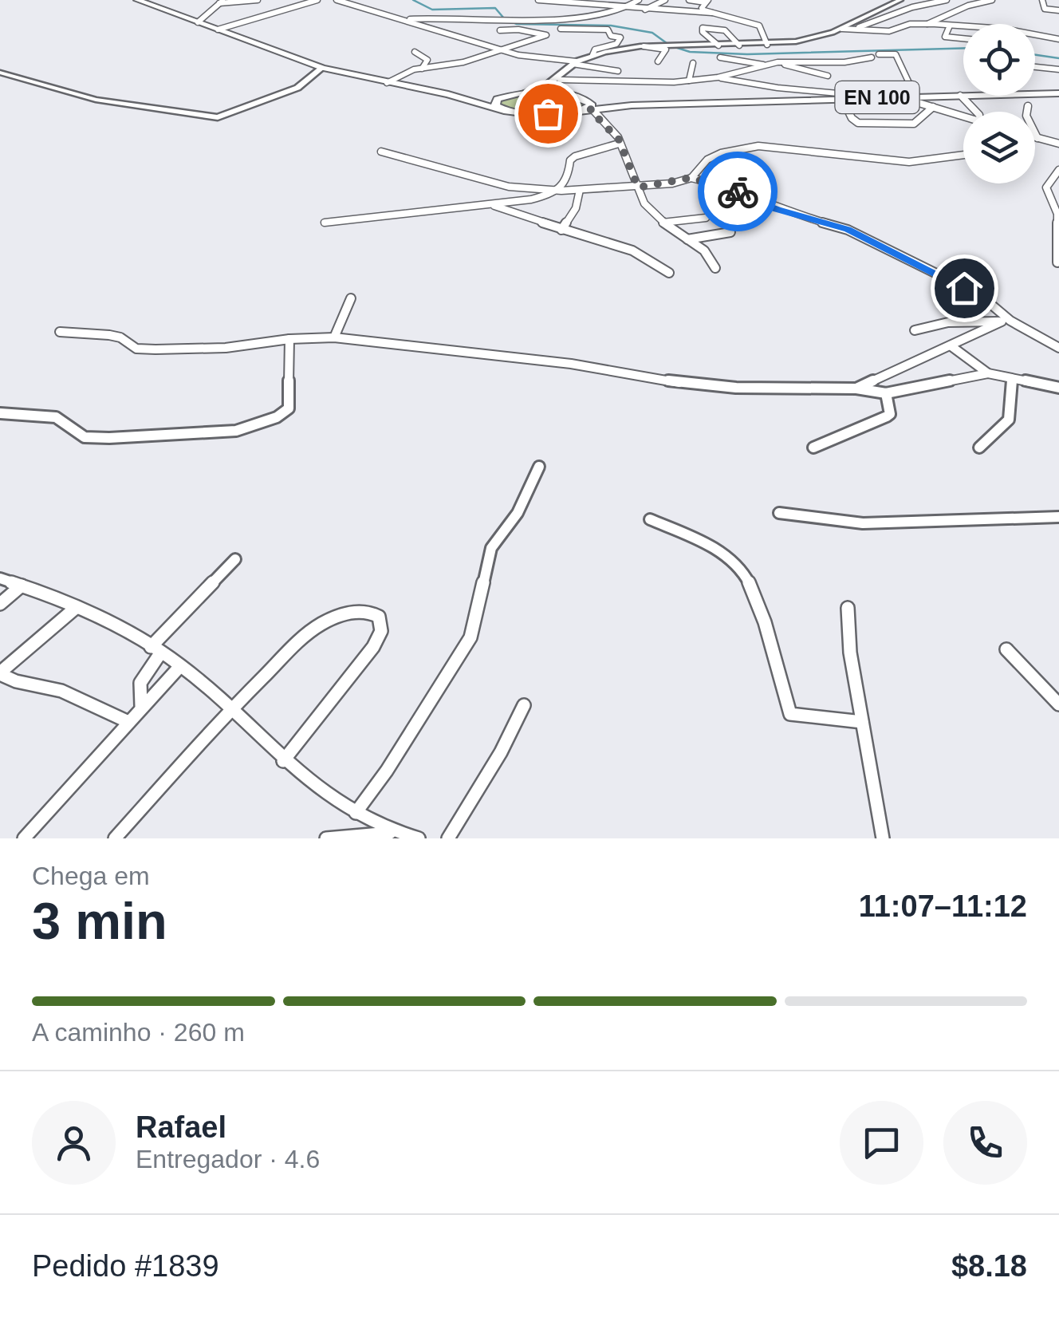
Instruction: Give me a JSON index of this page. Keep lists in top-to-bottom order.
{
  "streets": {
    "main road": ["EN 100"]
  },
  "page": {
    "heading": ["3 min", "Chega em", "11:07–11:12"],
    "panel": [
      "Rafael",
      "Entregador · 4.6",
      "Pedido #1839",
      "$8.18"
    ],
    "bar": "A caminho · 260 m"
  }
}
